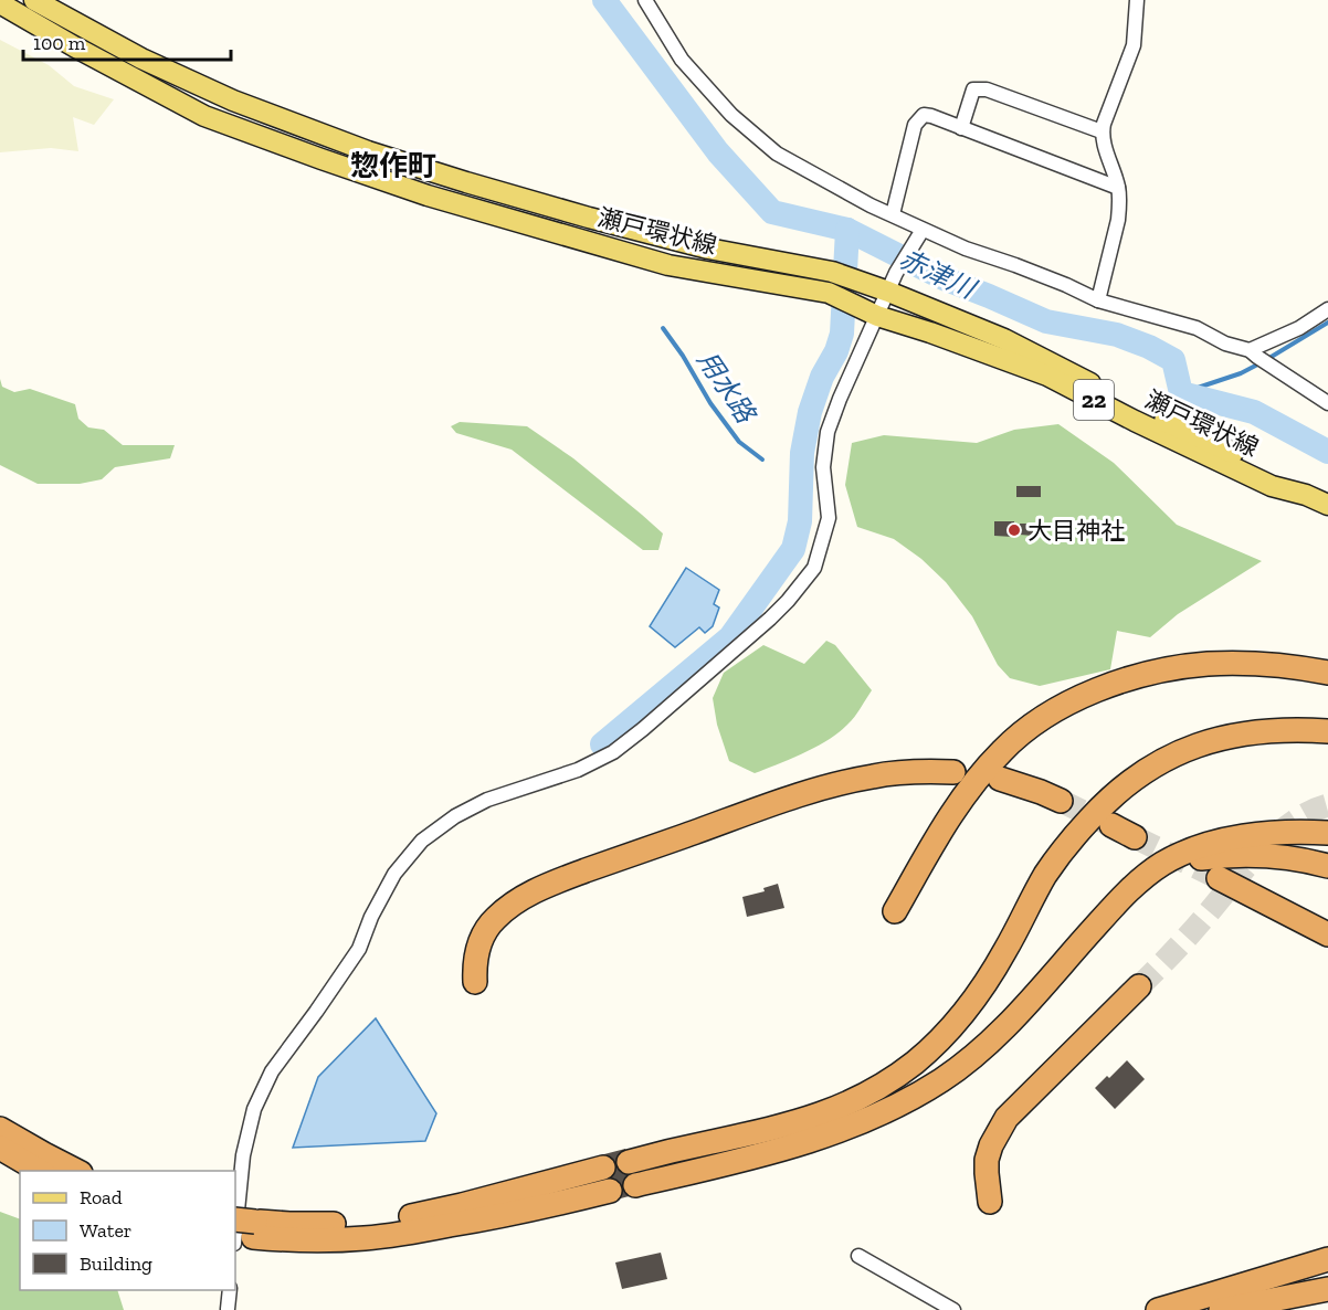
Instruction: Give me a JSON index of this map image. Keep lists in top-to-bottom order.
{
  "streets": {
    "main road": ["瀬戸環状線", "22"]
  },
  "districts": ["惣作町"],
  "water": ["赤津川", "用水路"],
  "places": ["大目神社"],
  "legend": ["Road", "Water", "Building"],
  "scale_bar": "100 m"
}
